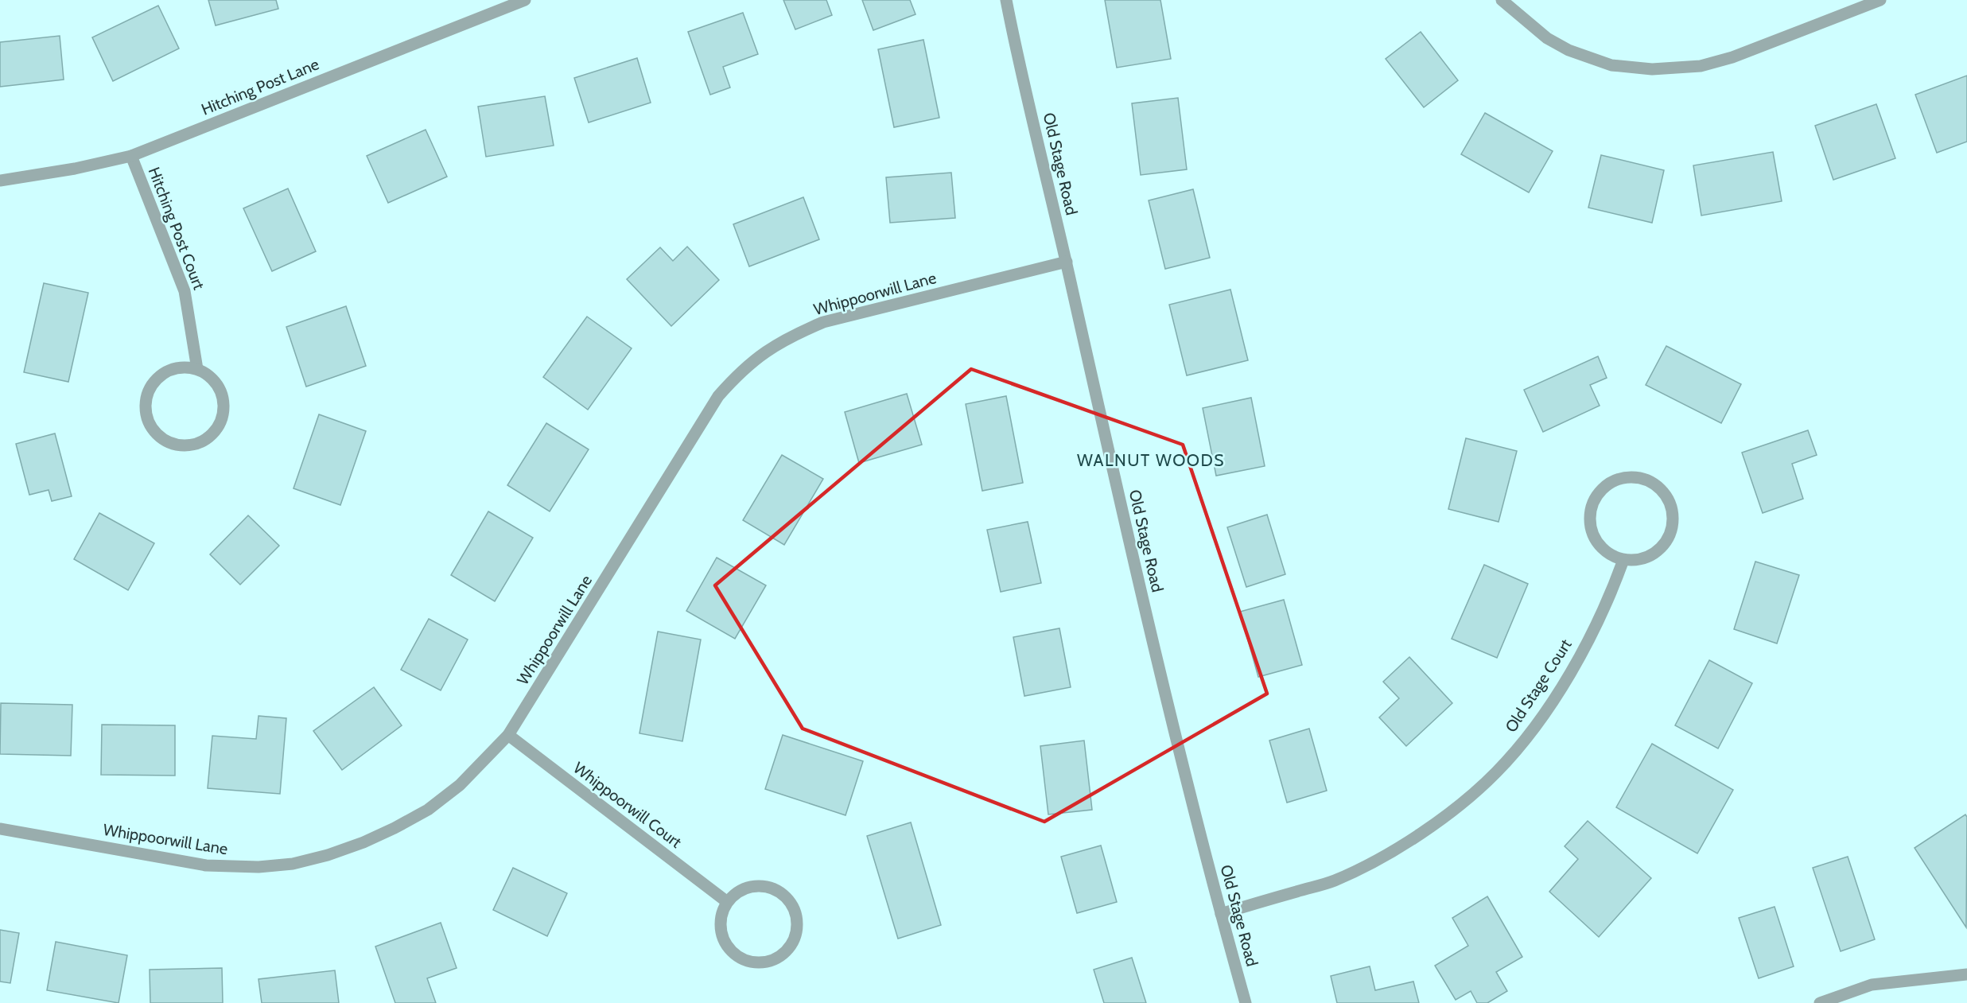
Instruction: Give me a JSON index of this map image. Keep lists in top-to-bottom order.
{
  "streets": {
    "street": [
      "Hitching Post Lane",
      "Old Stage Road",
      "Hitching Post Court",
      "Whippoorwill Lane",
      "Old Stage Court",
      "Whippoorwill Court"
    ]
  },
  "crossings": [
    ["Hitching Post Lane", "Hitching Post Court"],
    ["Old Stage Road", "Whippoorwill Lane"],
    ["Old Stage Road", "Old Stage Court"],
    ["Whippoorwill Lane", "Whippoorwill Court"]
  ],
  "districts": ["WALNUT WOODS"]
}
